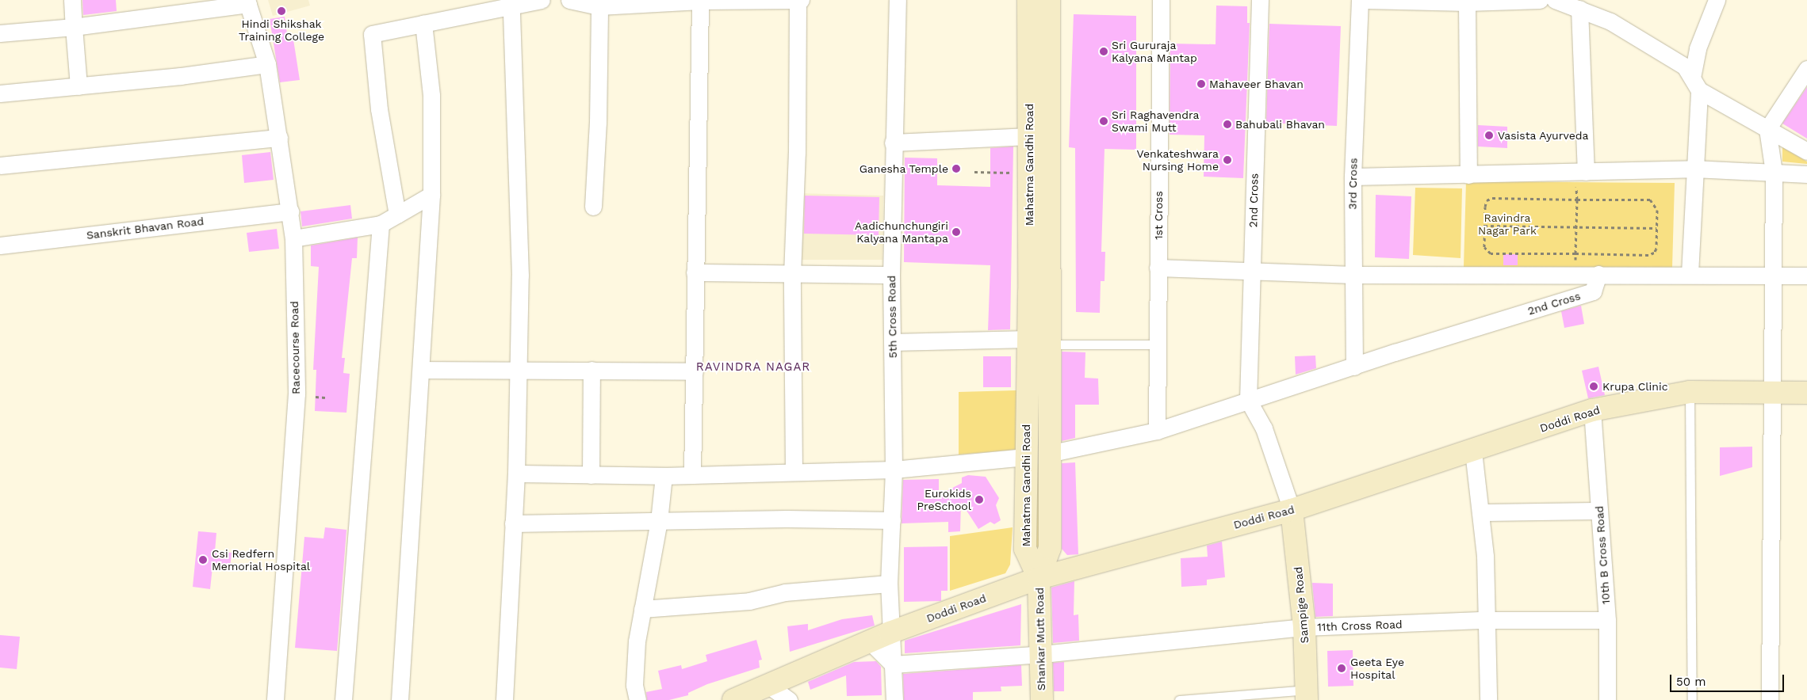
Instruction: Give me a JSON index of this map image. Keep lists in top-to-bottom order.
{
  "streets": {
    "street": [
      "Mahatma Gandhi Road",
      "3rd Cross",
      "2nd Cross",
      "1st Cross",
      "Sanskrit Bhavan Road",
      "5th Cross Road",
      "Racecourse Road",
      "Doddi Road",
      "10th B Cross Road",
      "Sampige Road",
      "11th Cross Road",
      "Shankar Mutt Road"
    ]
  },
  "crossings": [
    ["Mahatma Gandhi Road", "2nd Cross"],
    ["Mahatma Gandhi Road", "Doddi Road"],
    ["Mahatma Gandhi Road", "Shankar Mutt Road"],
    ["3rd Cross", "2nd Cross"],
    ["2nd Cross", "1st Cross"],
    ["Sanskrit Bhavan Road", "Racecourse Road"],
    ["5th Cross Road", "Doddi Road"],
    ["5th Cross Road", "11th Cross Road"],
    ["Doddi Road", "10th B Cross Road"],
    ["Doddi Road", "Sampige Road"],
    ["Doddi Road", "Shankar Mutt Road"],
    ["10th B Cross Road", "11th Cross Road"],
    ["Sampige Road", "11th Cross Road"],
    ["11th Cross Road", "Shankar Mutt Road"]
  ],
  "districts": ["RAVINDRA NAGAR"],
  "parks": ["Ravindra Nagar Park"],
  "places": [
    "Hindi Shikshak Training College",
    "Sri Gururaja Kalyana Mantap",
    "Mahaveer Bhavan",
    "Sri Raghavendra Swami Mutt",
    "Bahubali Bhavan",
    "Vasista Ayurveda",
    "Venkateshwara Nursing Home",
    "Ganesha Temple",
    "Aadichunchungiri Kalyana Mantapa",
    "Krupa Clinic",
    "Eurokids PreSchool",
    "Csi Redfern Memorial Hospital",
    "Geeta Eye Hospital"
  ],
  "scale_bar": "50 m"
}
